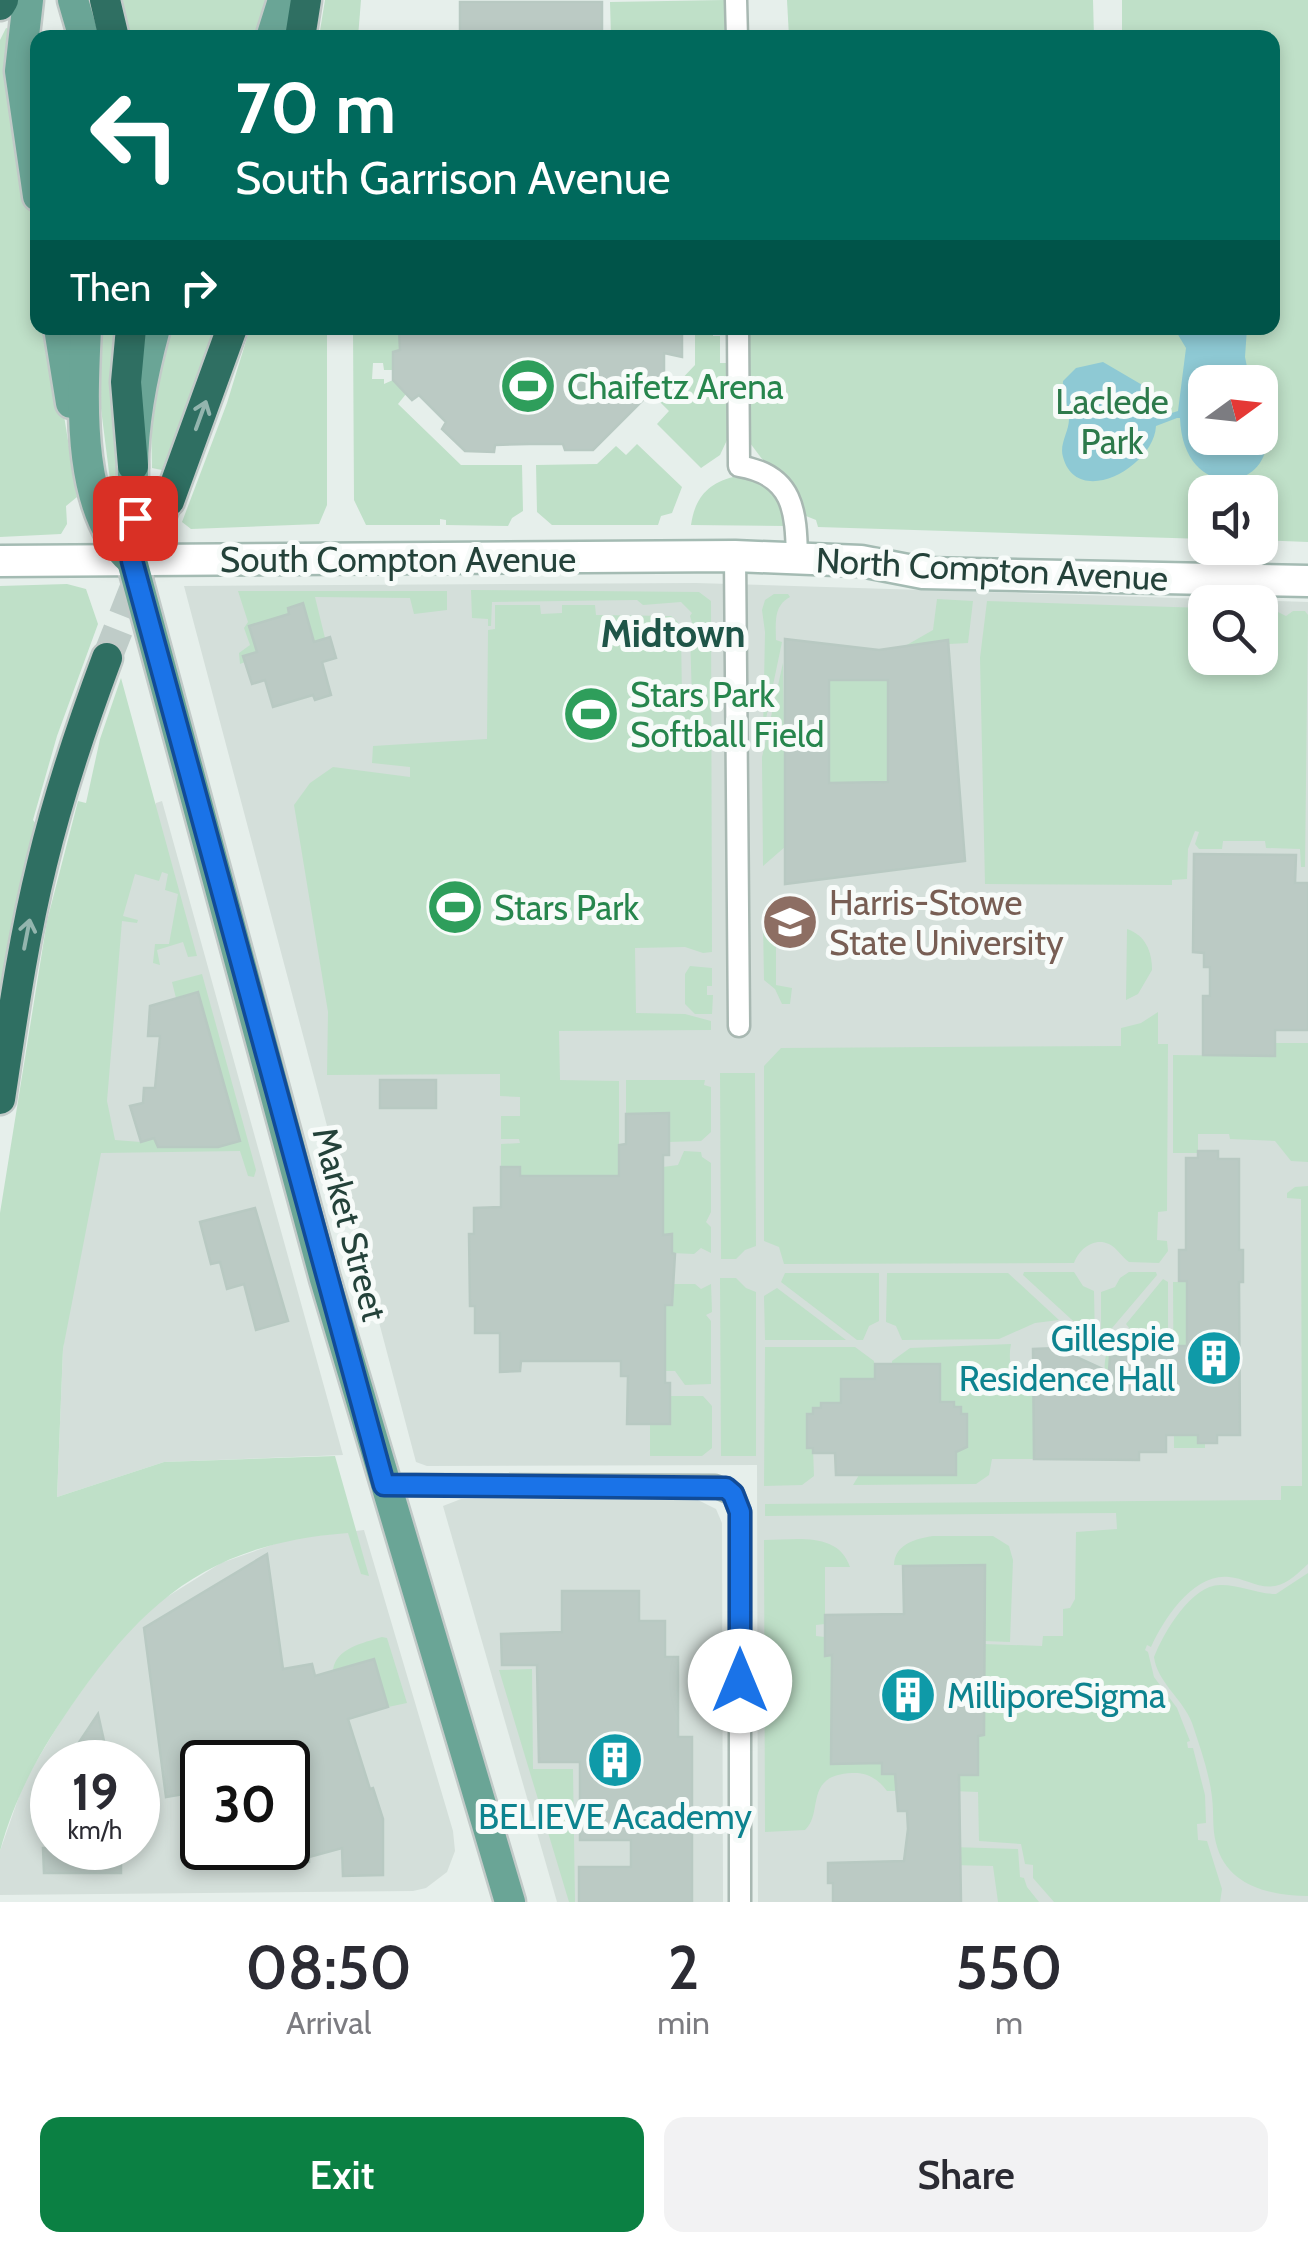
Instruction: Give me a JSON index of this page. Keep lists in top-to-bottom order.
{
  "streets": {
    "main road": ["South Compton Avenue", "North Compton Avenue", "Market Street"]
  },
  "crossings": [
    ["South Compton Avenue", "North Compton Avenue"],
    ["South Compton Avenue", "Market Street"]
  ],
  "districts": ["Midtown"],
  "parks": ["Laclede Park"],
  "places": {
    "sports": ["Chaifetz Arena", "Stars Park Softball Field", "Stars Park"],
    "school or university": ["Harris-Stowe State University"],
    "building": ["Gillespie Residence Hall", "MilliporeSigma", "BELIEVE Academy"]
  },
  "north": "right",
  "page": {
    "turn": ["70 m", "South Garrison Avenue"],
    "then": "Then",
    "speed": "19 km/h",
    "limit": "30",
    "eta": [
      "08:50",
      "Arrival",
      "2",
      "min",
      "550",
      "m"
    ],
    "buttons": ["Exit", "Share"]
  }
}
